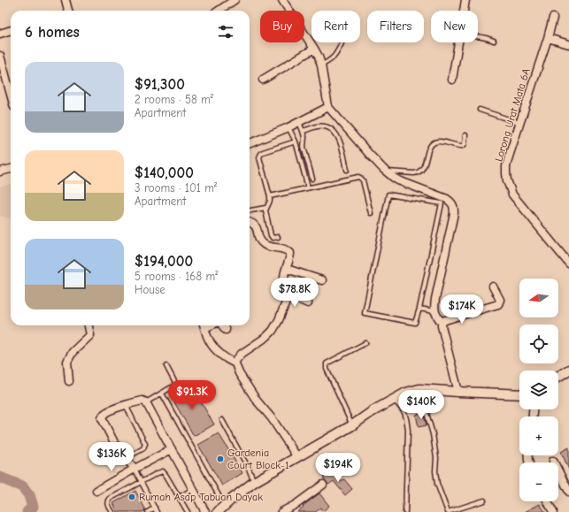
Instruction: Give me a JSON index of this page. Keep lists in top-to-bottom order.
{
  "streets": {
    "street": ["Lorong Urat Mata 6A"]
  },
  "places": ["Gardenia Court Block-1", "Rumah Asap Tabuan Dayak"],
  "north": "left",
  "page": {
    "chip": [
      "Buy",
      "Rent",
      "Filters",
      "New"
    ],
    "heading": "6 homes",
    "list": [
      {
        "name": "$91,300",
        "note": "2 rooms · 58 m² · Apartment"
      },
      {
        "name": "$140,000",
        "note": "3 rooms · 101 m² · Apartment"
      },
      {
        "name": "$194,000",
        "note": "5 rooms · 168 m² · House"
      }
    ],
    "price": [
      "$78.8K",
      "$174K",
      "$91.3K",
      "$140K",
      "$136K",
      "$194K"
    ],
    "map_buttons": ["+", "−"]
  }
}
